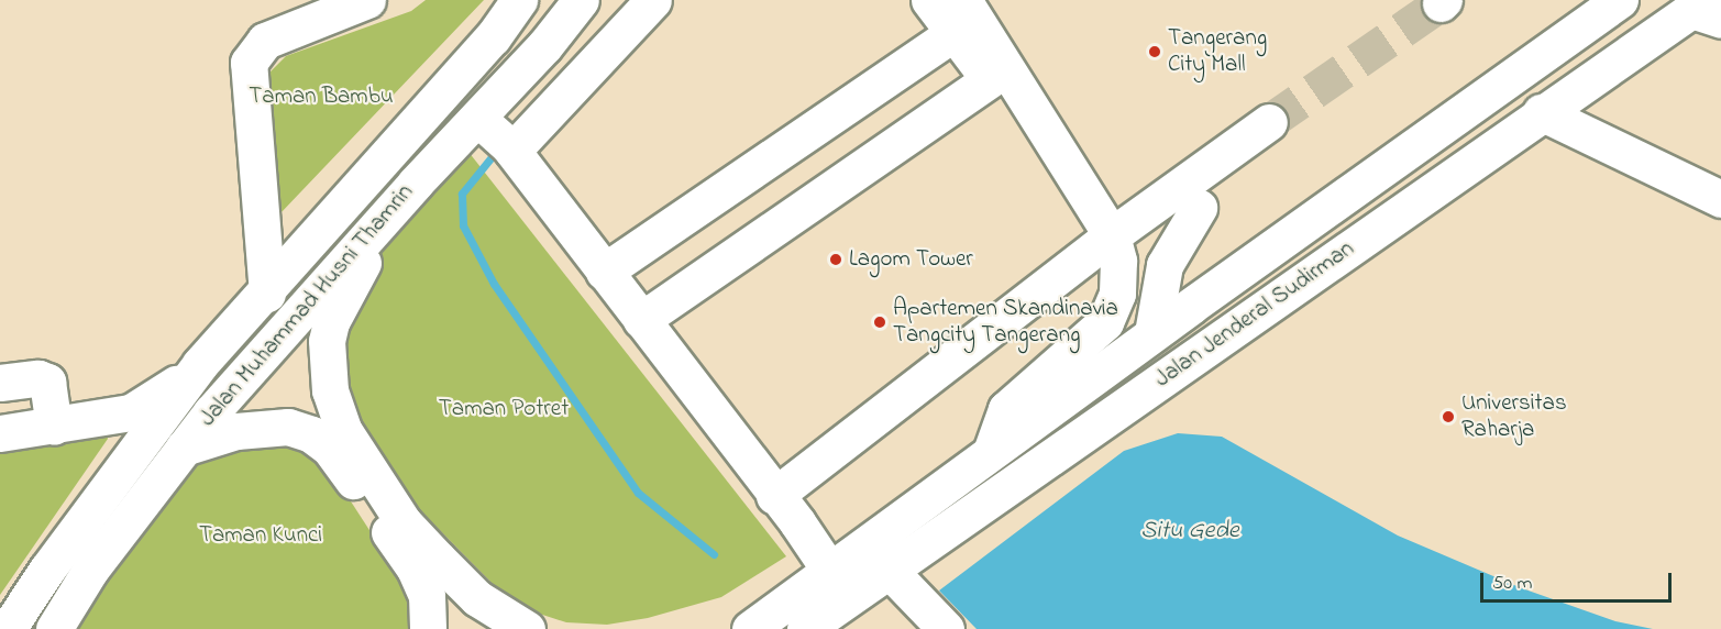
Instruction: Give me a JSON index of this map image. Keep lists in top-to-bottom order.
{
  "streets": {
    "main road": ["Jalan Muhammad Husni Thamrin", "Jalan Jenderal Sudirman"]
  },
  "water": ["Situ Gede"],
  "parks": ["Taman Bambu", "Taman Potret", "Taman Kunci"],
  "places": [
    "Tangerang City Mall",
    "Lagom Tower",
    "Apartemen Skandinavia Tangcity Tangerang",
    "Universitas Raharja"
  ],
  "scale_bar": "50 m"
}
